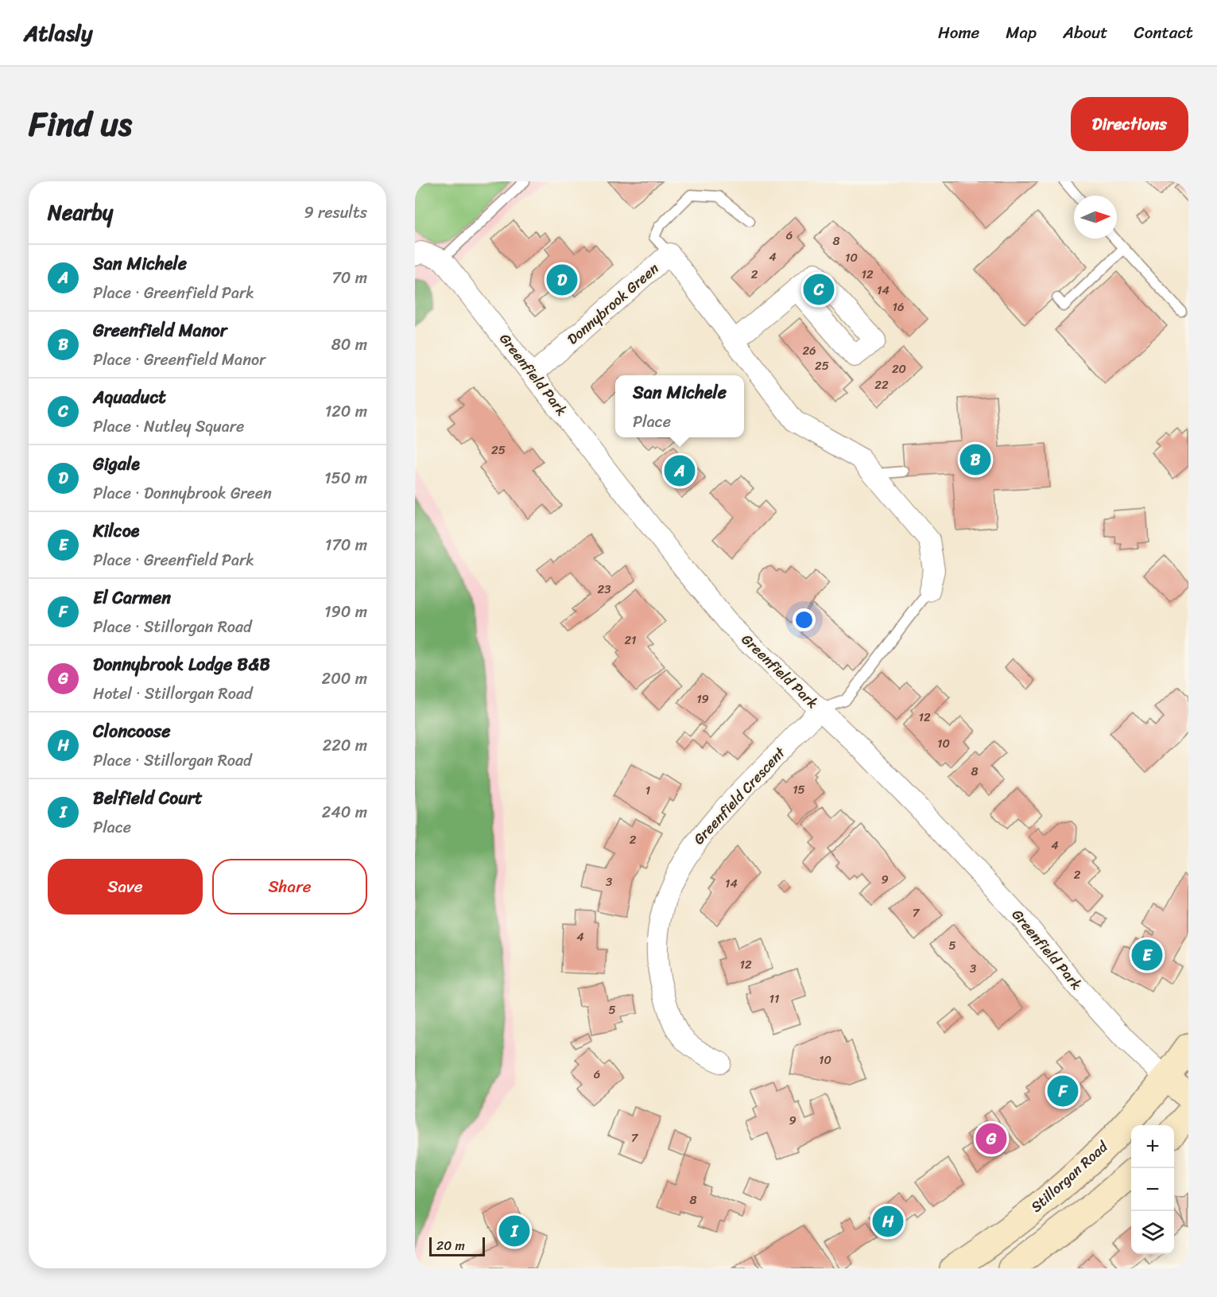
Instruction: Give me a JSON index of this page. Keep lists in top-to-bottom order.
{
  "streets": {
    "main road": ["Stillorgan Road"],
    "street": ["Donnybrook Green", "Greenfield Park", "Greenfield Crescent"]
  },
  "crossings": [
    ["Donnybrook Green", "Greenfield Park"],
    ["Greenfield Park", "Greenfield Crescent"],
    ["Greenfield Park", "Stillorgan Road"]
  ],
  "house_numbers": [
    "6",
    "8",
    "4",
    "10",
    "2",
    "12",
    "14",
    "16",
    "26",
    "25",
    "20",
    "22",
    "25",
    "23",
    "21",
    "19",
    "12",
    "10",
    "8",
    "15",
    "1",
    "2",
    "4",
    "2",
    "9",
    "3",
    "14",
    "7",
    "4",
    "5",
    "12",
    "3",
    "11",
    "5",
    "10",
    "6",
    "9",
    "7",
    "8"
  ],
  "scale_bar": "20 m",
  "north": "right",
  "page": {
    "header": "Atlasly",
    "nav": [
      "Home",
      "Map",
      "About",
      "Contact"
    ],
    "title": "Find us",
    "buttons": [
      "Directions",
      ["Save", "Share"]
    ],
    "heading": ["Nearby", "9 results"],
    "list": [
      {
        "mark": "A",
        "name": "San Michele",
        "note": "Place · Greenfield Park",
        "value": "70 m"
      },
      {
        "mark": "B",
        "name": "Greenfield Manor",
        "note": "Place · Greenfield Manor",
        "value": "80 m"
      },
      {
        "mark": "C",
        "name": "Aquaduct",
        "note": "Place · Nutley Square",
        "value": "120 m"
      },
      {
        "mark": "D",
        "name": "Gigale",
        "note": "Place · Donnybrook Green",
        "value": "150 m"
      },
      {
        "mark": "E",
        "name": "Kilcoe",
        "note": "Place · Greenfield Park",
        "value": "170 m"
      },
      {
        "mark": "F",
        "name": "El Carmen",
        "note": "Place · Stillorgan Road",
        "value": "190 m"
      },
      {
        "mark": "G",
        "name": "Donnybrook Lodge B&B",
        "note": "Hotel · Stillorgan Road",
        "value": "200 m"
      },
      {
        "mark": "H",
        "name": "Cloncoose",
        "note": "Place · Stillorgan Road",
        "value": "220 m"
      },
      {
        "mark": "I",
        "name": "Belfield Court",
        "note": "Place",
        "value": "240 m"
      }
    ],
    "pins": [
      "D",
      "C",
      "B",
      "A",
      "E",
      "F",
      "G",
      "H",
      "I"
    ],
    "popup": ["San Michele", "Place"],
    "map_buttons": ["+", "−"],
    "scale": "20 m"
  }
}
